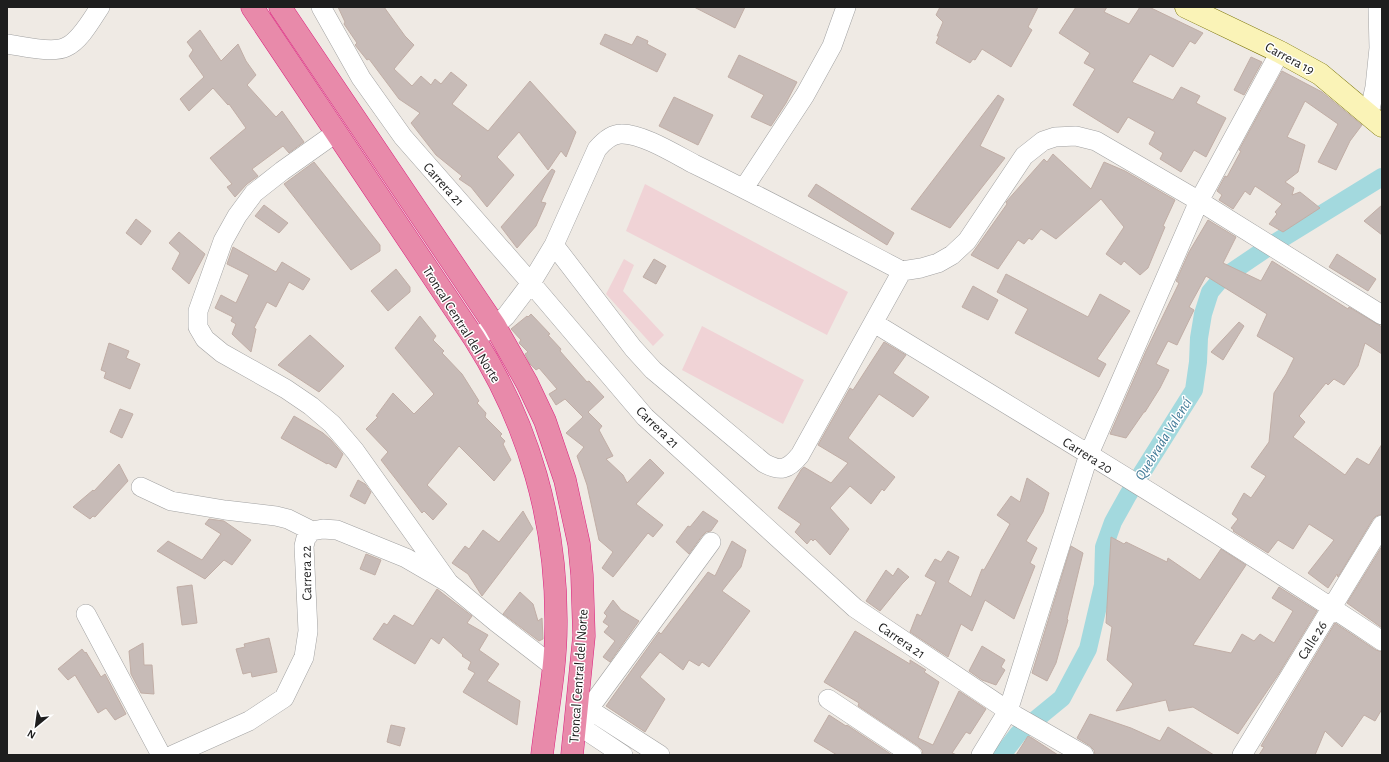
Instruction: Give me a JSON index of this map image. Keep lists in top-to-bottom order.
{
  "streets": {
    "highway": ["Troncal Central del Norte"],
    "street": [
      "Carrera 19",
      "Carrera 21",
      "Carrera 20",
      "Carrera 22",
      "Calle 26"
    ]
  },
  "crossings": [
    ["Troncal Central del Norte", "Carrera 22"],
    ["Carrera 20", "Calle 26"]
  ],
  "water": ["Quebrada Valencí"],
  "north": "bottom left"
}
